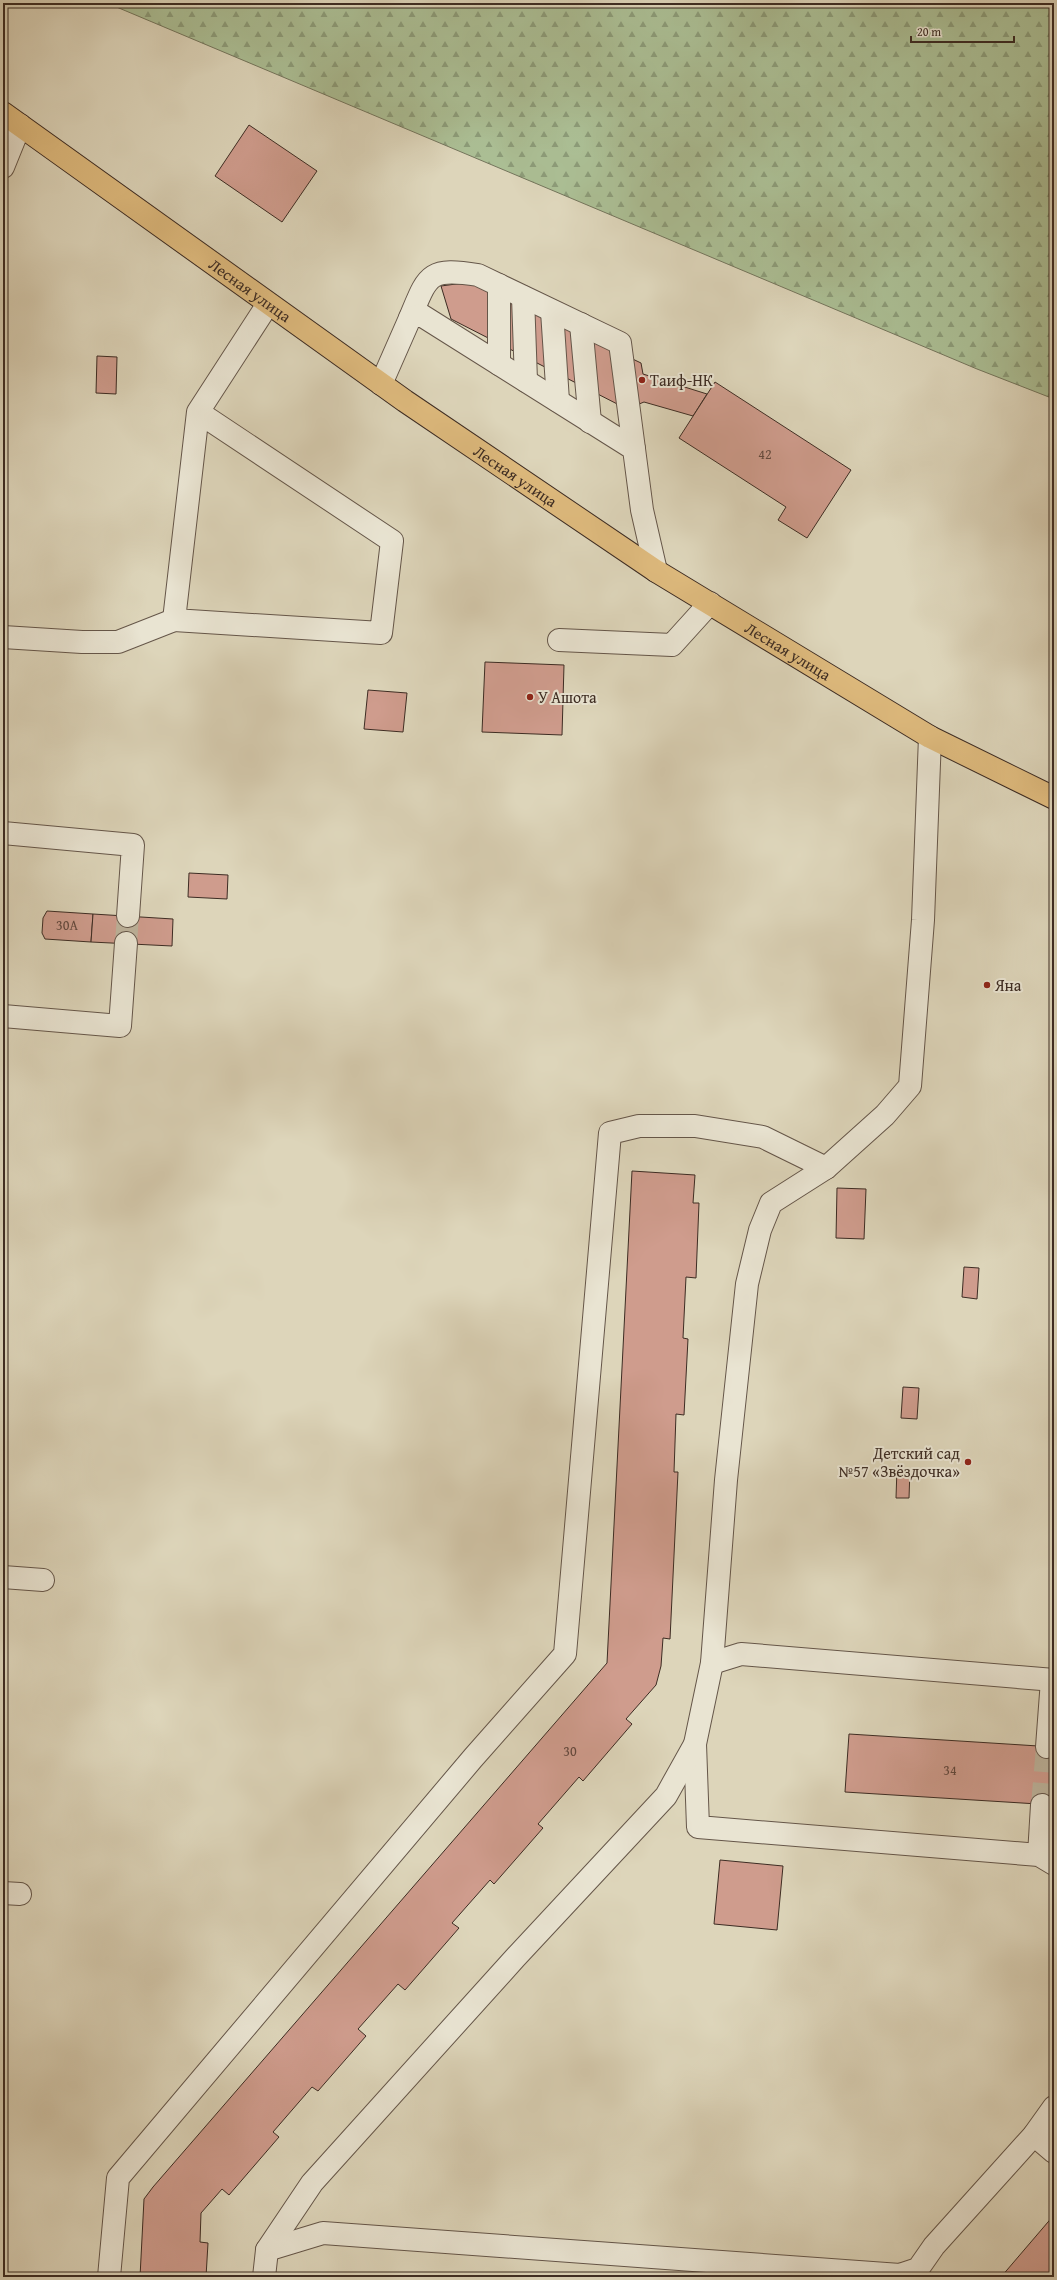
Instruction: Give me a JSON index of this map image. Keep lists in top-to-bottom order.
{
  "streets": {
    "main road": ["Лесная улица"]
  },
  "places": [
    "Таиф-НК",
    "У Ашота",
    "Яна",
    "Детский сад №57 «Звёздочка»"
  ],
  "house_numbers": [
    "42",
    "30А",
    "30",
    "34"
  ],
  "scale_bar": "20 m"
}
